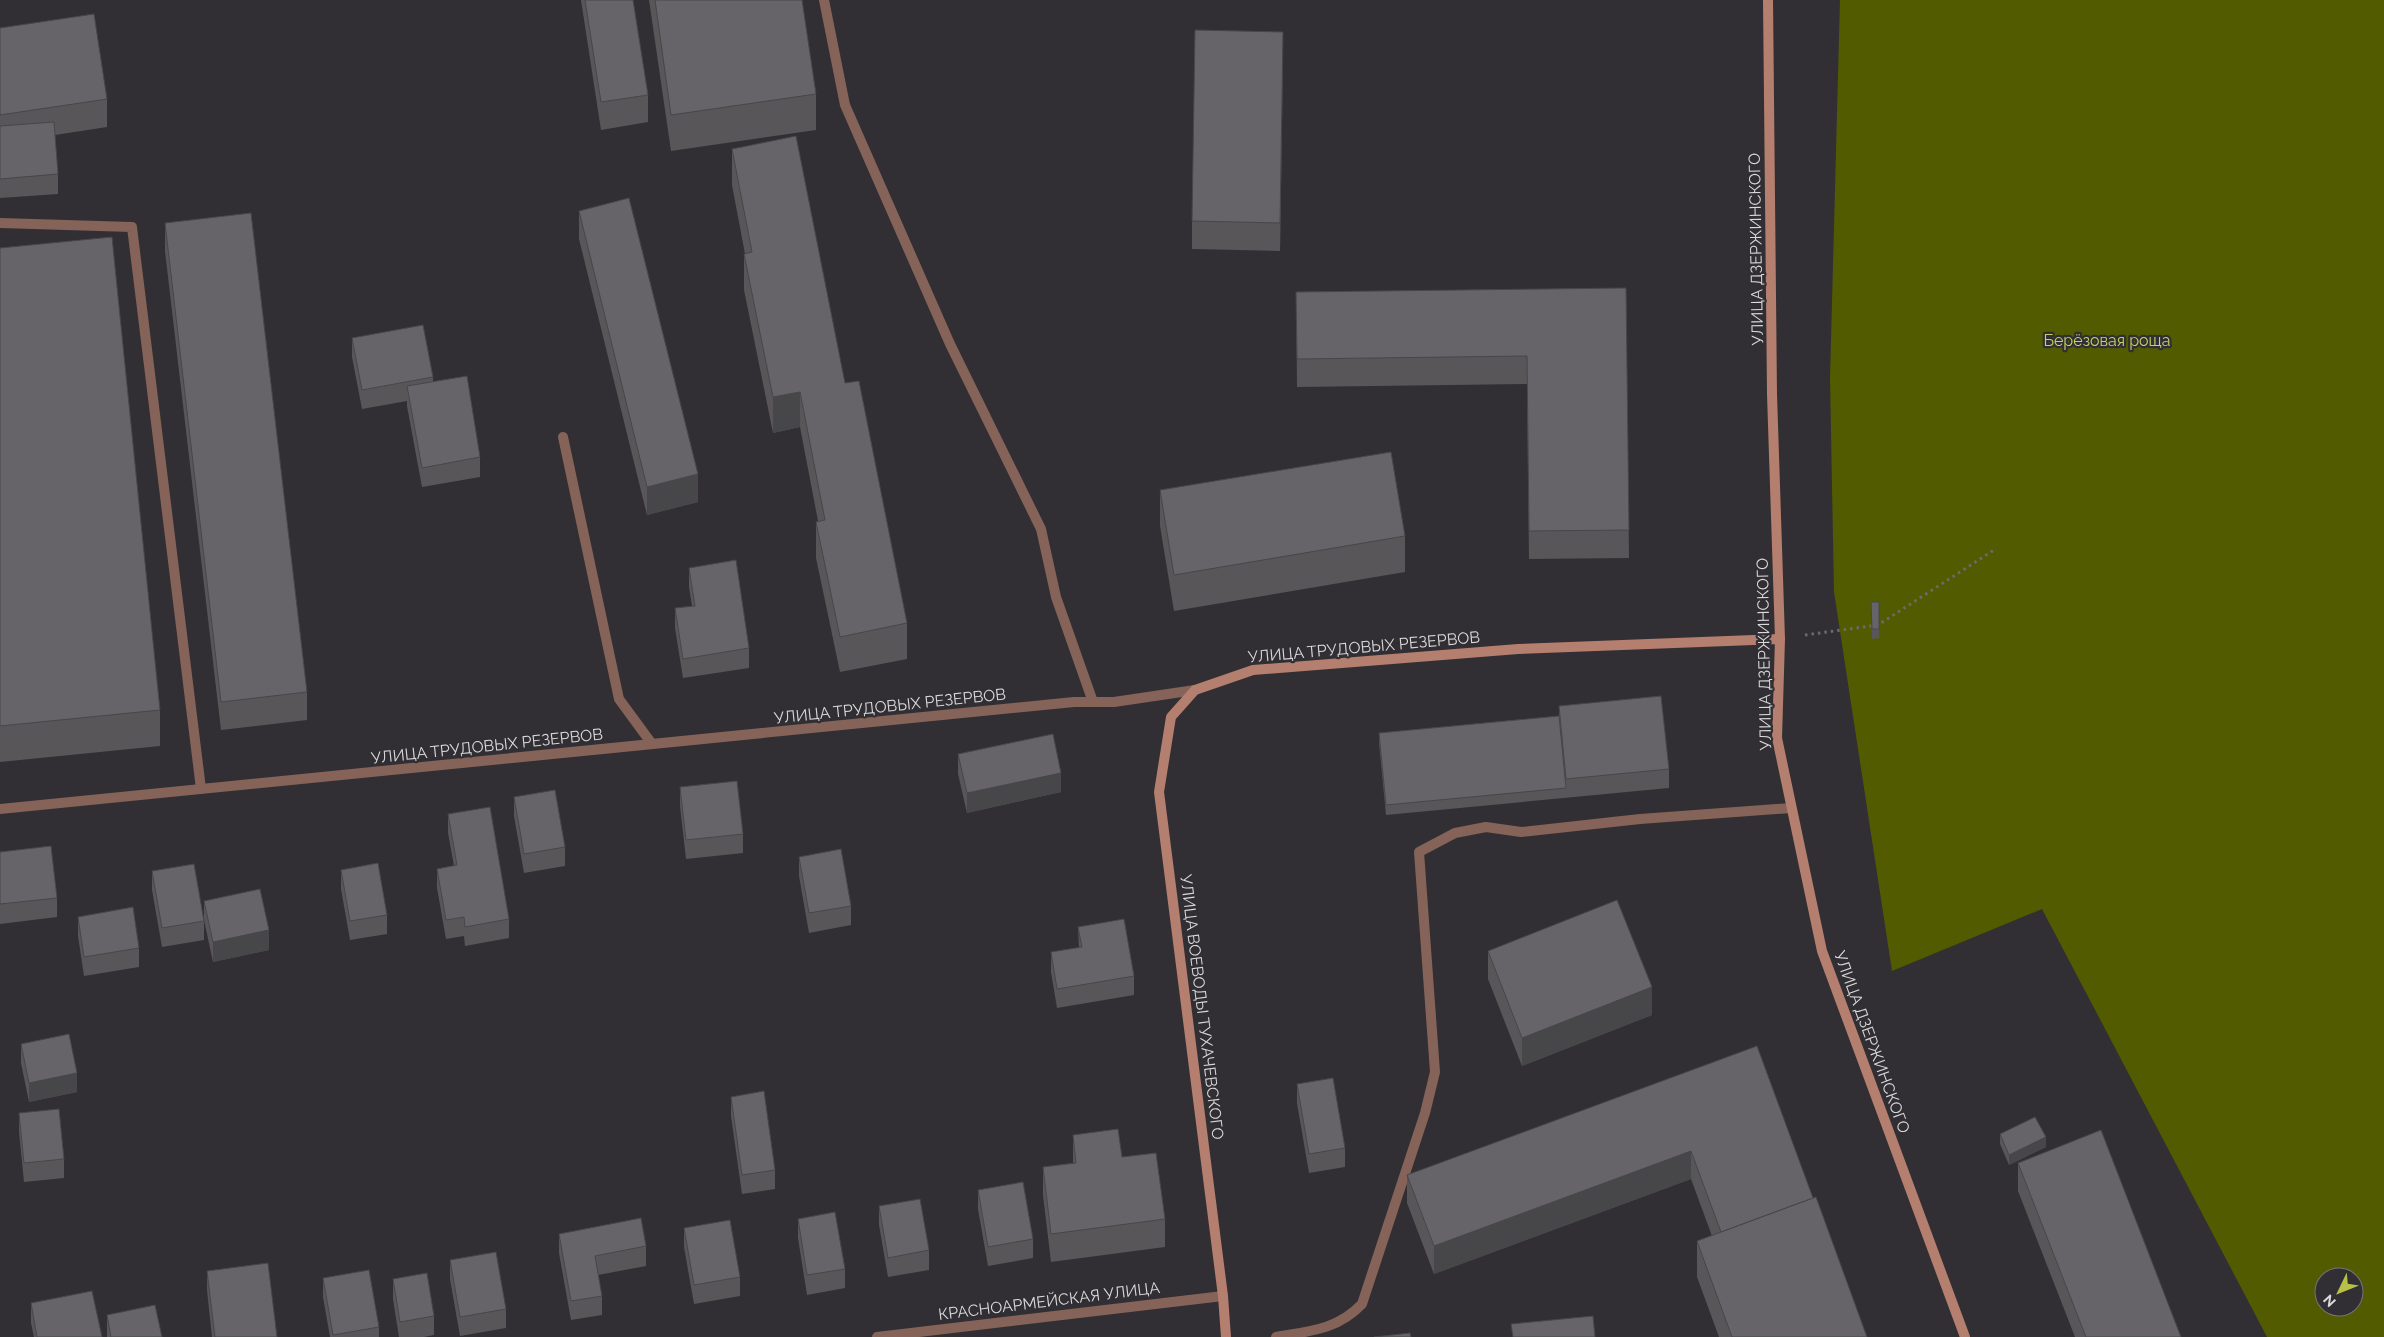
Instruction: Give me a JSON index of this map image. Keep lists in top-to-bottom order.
{
  "streets": {
    "main road": ["УЛИЦА ДЗЕРЖИНСКОГО", "УЛИЦА ТРУДОВЫХ РЕЗЕРВОВ", "УЛИЦА ВОЕВОДЫ ТУХАЧЕВСКОГО"],
    "street": ["КРАСНОАРМЕЙСКАЯ УЛИЦА"]
  },
  "crossings": [
    ["УЛИЦА ДЗЕРЖИНСКОГО", "УЛИЦА ТРУДОВЫХ РЕЗЕРВОВ"],
    ["УЛИЦА ТРУДОВЫХ РЕЗЕРВОВ", "УЛИЦА ВОЕВОДЫ ТУХАЧЕВСКОГО"],
    ["УЛИЦА ВОЕВОДЫ ТУХАЧЕВСКОГО", "КРАСНОАРМЕЙСКАЯ УЛИЦА"]
  ],
  "parks": ["Берёзовая роща"],
  "north": "bottom left"
}
